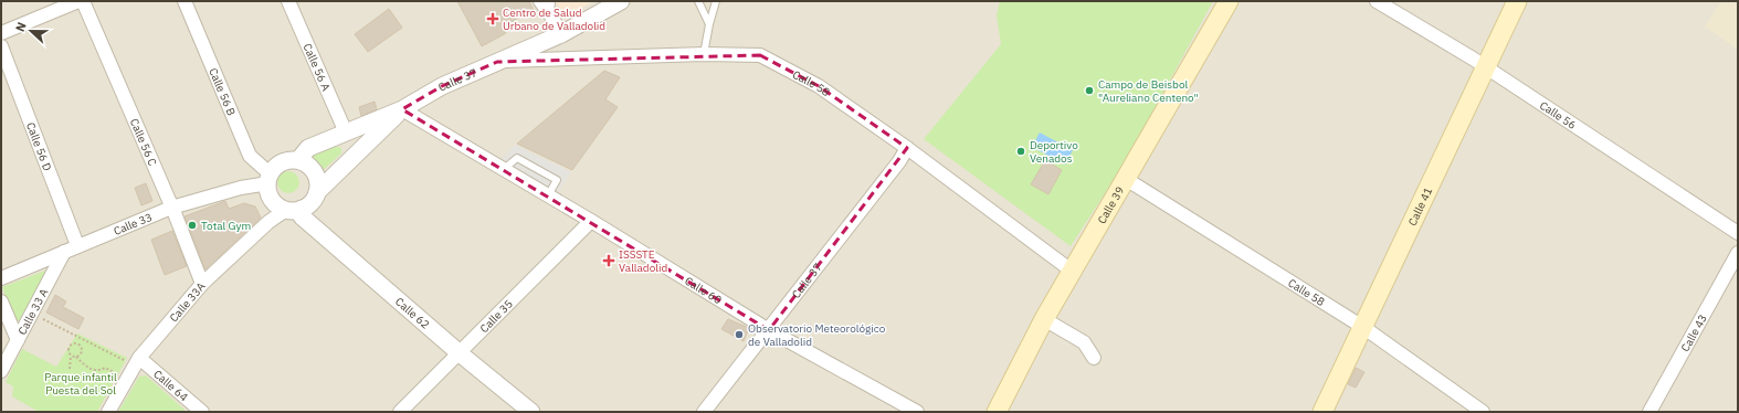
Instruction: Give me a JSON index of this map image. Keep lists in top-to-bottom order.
{
  "streets": {
    "main road": ["Calle 39", "Calle 41"],
    "street": [
      "Calle 56 A",
      "Calle 37",
      "Calle 58",
      "Calle 56 B",
      "Calle 56",
      "Calle 56 C",
      "Calle 56 D",
      "Calle 33",
      "Calle 60",
      "Calle 33A",
      "Calle 33 A",
      "Calle 62",
      "Calle 35",
      "Calle 43",
      "Calle 64"
    ]
  },
  "crossings": [
    ["Calle 56 A", "Calle 37"],
    ["Calle 37", "Calle 58"],
    ["Calle 37", "Calle 56 B"],
    ["Calle 37", "Calle 33"],
    ["Calle 37", "Calle 60"],
    ["Calle 37", "Calle 33A"],
    ["Calle 37", "Calle 62"],
    ["Calle 58", "Calle 39"],
    ["Calle 58", "Calle 41"],
    ["Calle 56 B", "Calle 33"],
    ["Calle 56 B", "Calle 33A"],
    ["Calle 56 B", "Calle 62"],
    ["Calle 56", "Calle 41"],
    ["Calle 56 C", "Calle 33"],
    ["Calle 56 C", "Calle 33A"],
    ["Calle 56 D", "Calle 33"],
    ["Calle 33", "Calle 33A"],
    ["Calle 33", "Calle 33 A"],
    ["Calle 33", "Calle 62"],
    ["Calle 60", "Calle 35"],
    ["Calle 33A", "Calle 62"],
    ["Calle 33A", "Calle 64"],
    ["Calle 62", "Calle 35"]
  ],
  "parks": ["Parque infantil Puesta del Sol"],
  "places": {
    "health": ["Centro de Salud Urbano de Valladolid", "ISSSTE Valladolid"],
    "other": [
      "Campo de Beisbol \"Aureliano Centeno\"",
      "Deportivo Venados",
      "Total Gym",
      "Observatorio Meteorológico de Valladolid"
    ]
  },
  "north": "left"
}
